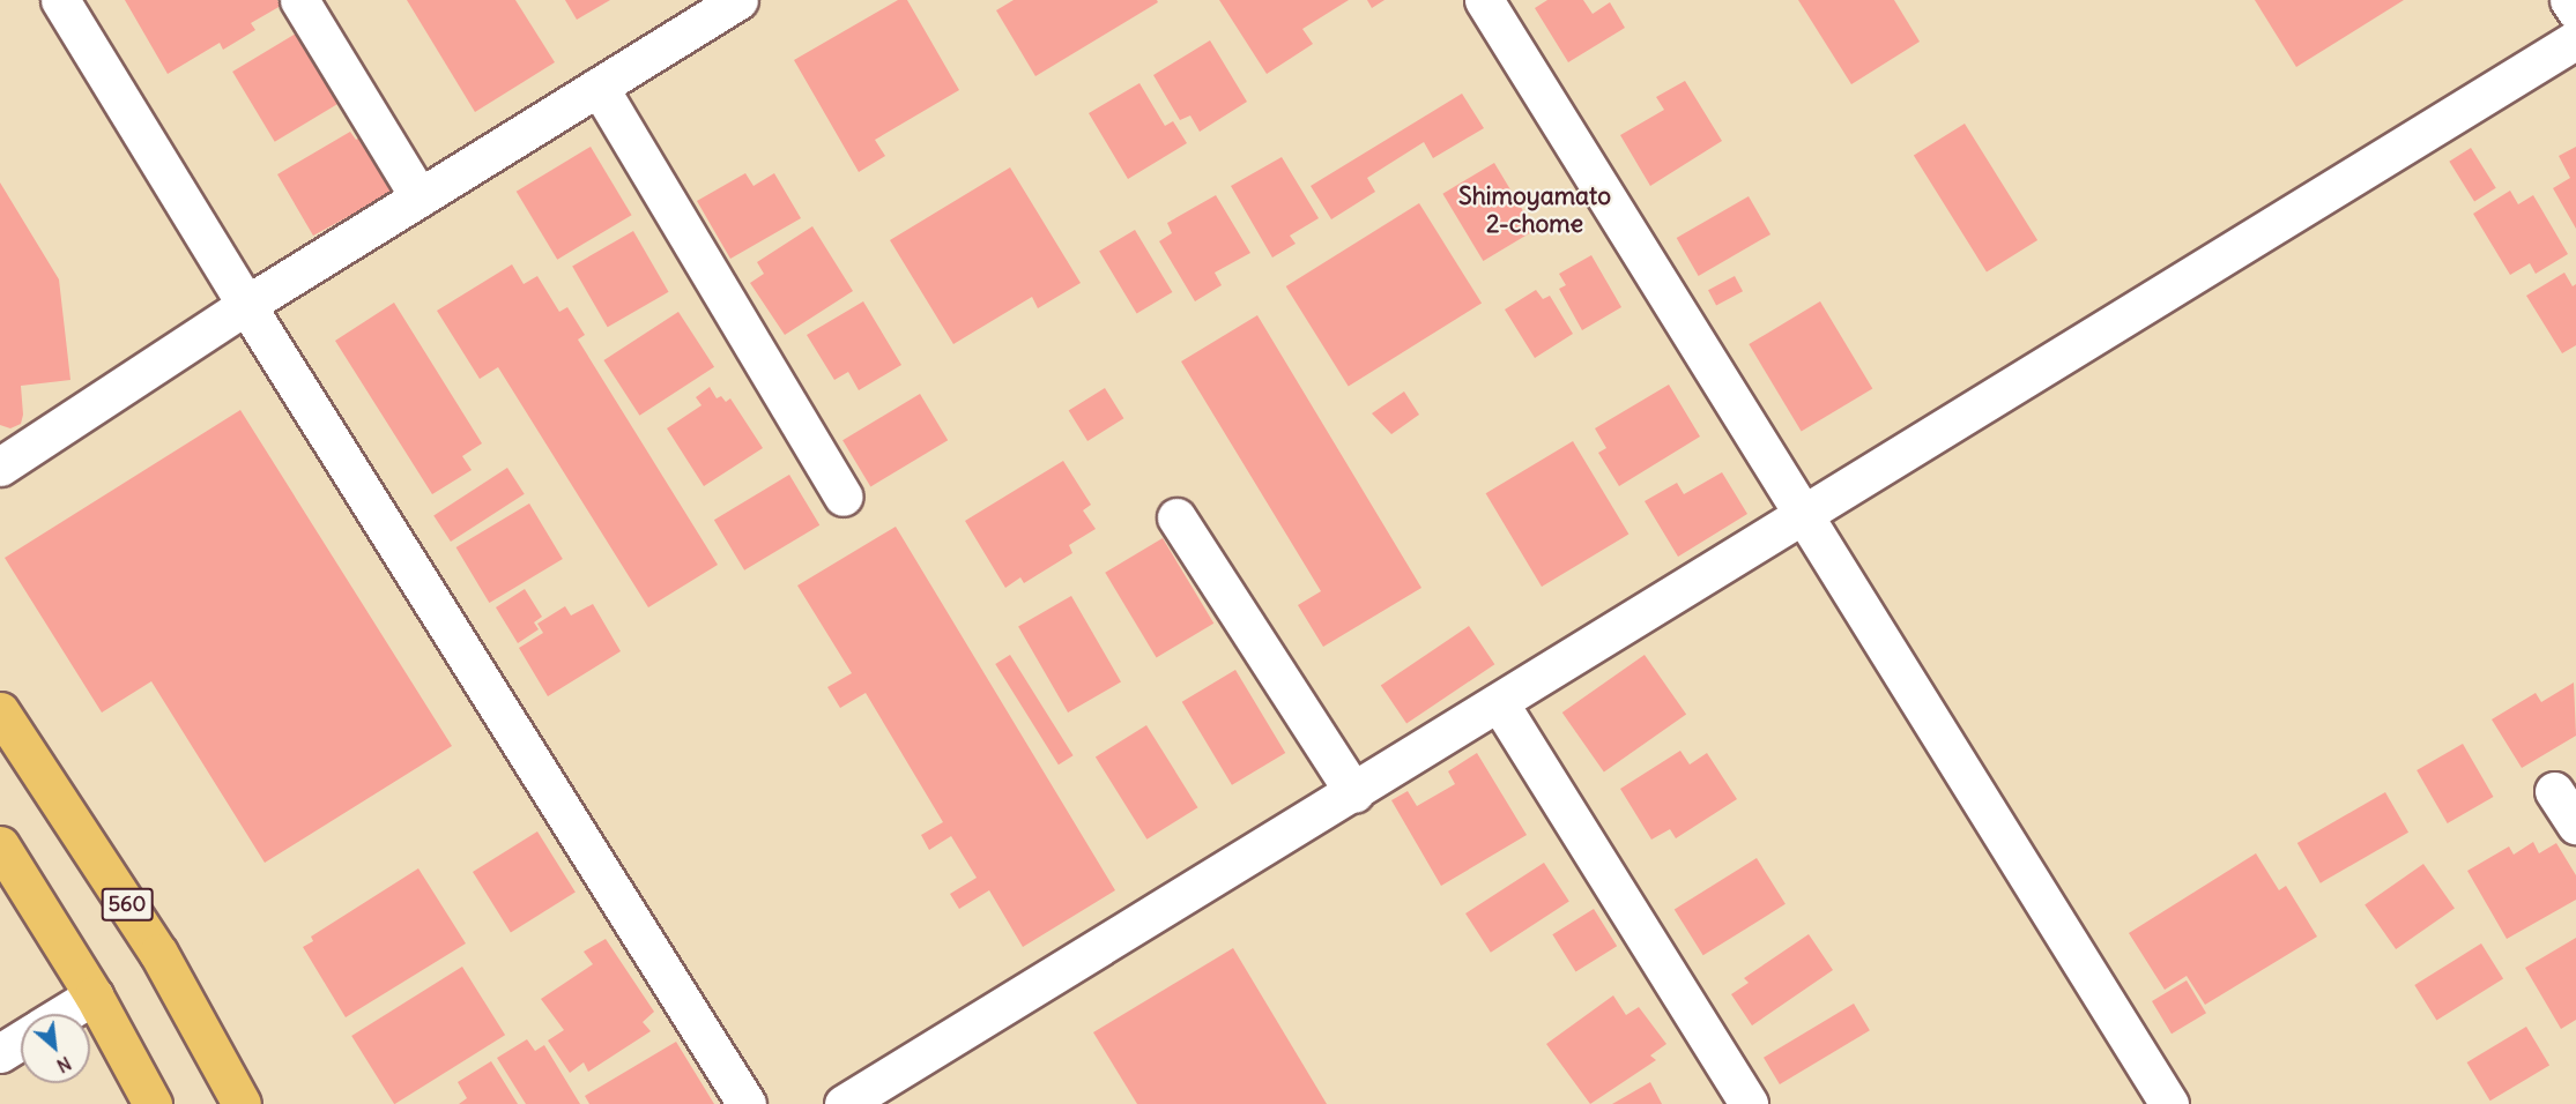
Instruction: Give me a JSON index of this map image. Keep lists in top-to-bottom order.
{
  "streets": {
    "main road": ["560"]
  },
  "districts": ["Shimoyamato 2-chome"],
  "north": "bottom right"
}
